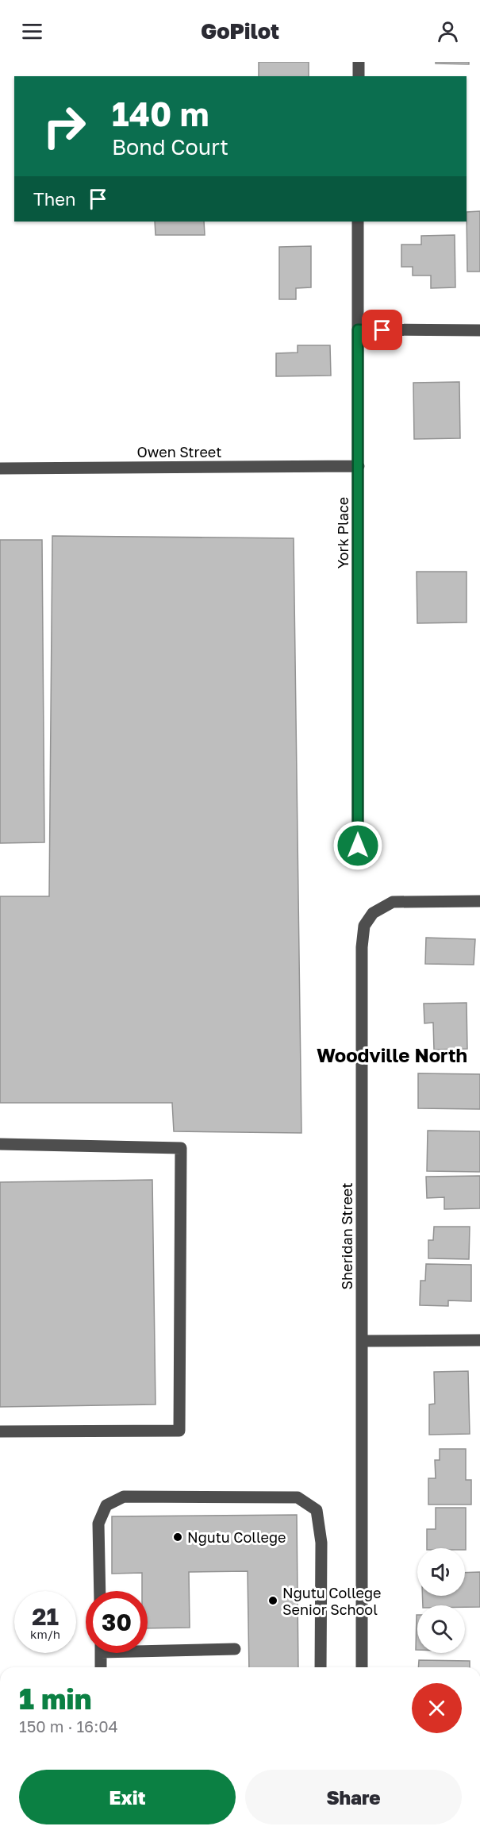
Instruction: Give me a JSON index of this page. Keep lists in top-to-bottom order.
{
  "streets": {
    "street": ["Owen Street", "York Place", "Sheridan Street"]
  },
  "crossings": [
    ["Owen Street", "York Place"]
  ],
  "districts": ["Woodville North"],
  "places": ["Ngutu College", "Ngutu College Senior School"],
  "page": {
    "header": "GoPilot",
    "turn": ["140 m", "Bond Court"],
    "then": "Then",
    "speed": "21 km/h",
    "limit": "30",
    "heading": ["1 min", "150 m · 16:04"],
    "buttons": ["Exit", "Share"]
  }
}
